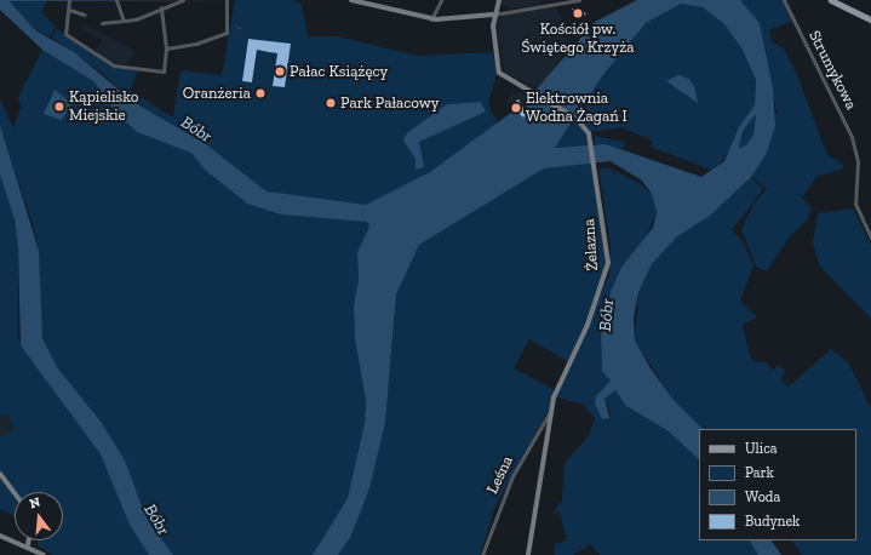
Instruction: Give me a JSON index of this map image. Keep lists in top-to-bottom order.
{
  "streets": {
    "street": ["Strumykowa", "Żelazna", "Leśna"]
  },
  "crossings": [
    ["Żelazna", "Leśna"]
  ],
  "water": ["Bóbr"],
  "places": [
    "Kościół pw. Świętego Krzyża",
    "Pałac Książęcy",
    "Oranżeria",
    "Park Pałacowy",
    "Kąpielisko Miejskie",
    "Elektrownia Wodna Żagań I"
  ],
  "legend": [
    "Ulica",
    "Park",
    "Woda",
    "Budynek"
  ],
  "north": "top"
}
